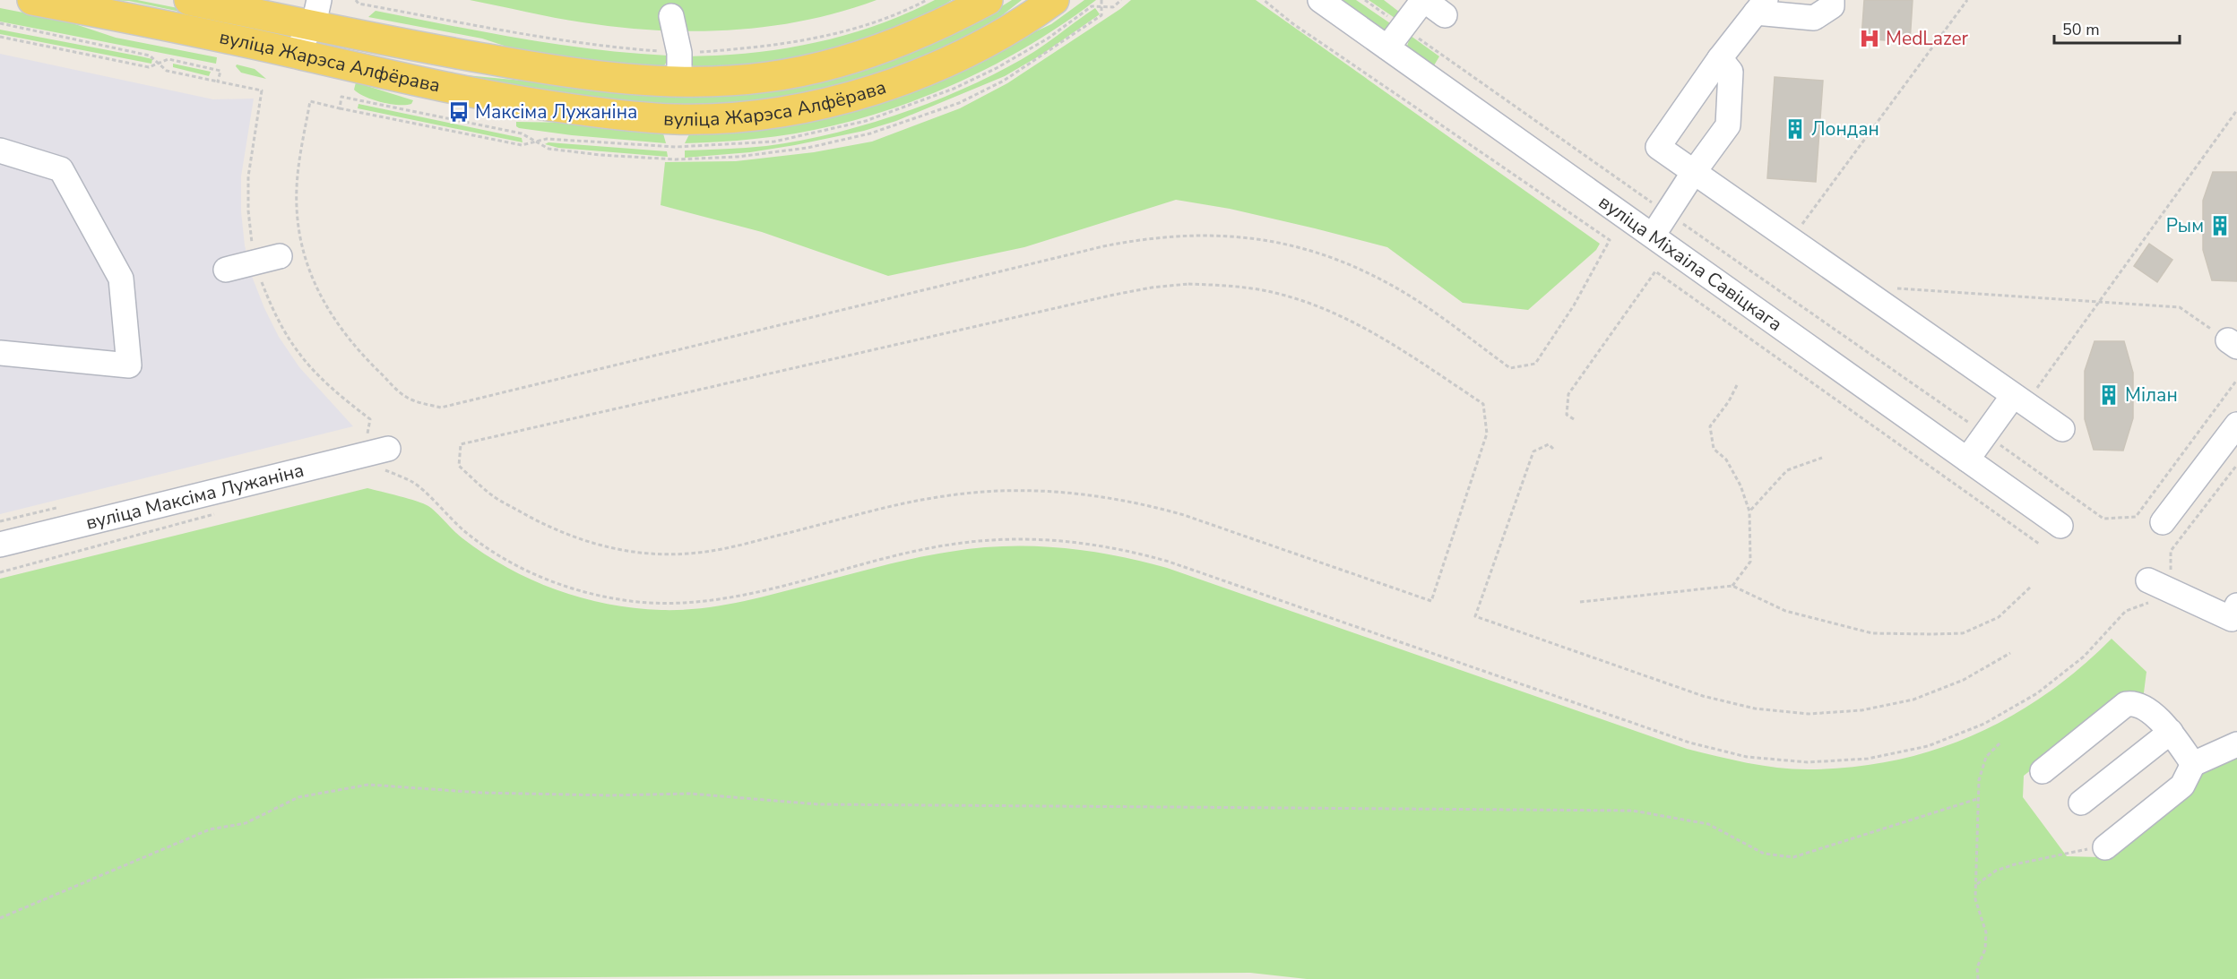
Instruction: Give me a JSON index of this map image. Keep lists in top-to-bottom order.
{
  "streets": {
    "main road": ["вуліца Жарэса Алфёрава"],
    "street": ["вуліца Міхаіла Савіцкага", "вуліца Максіма Лужаніна"]
  },
  "places": {
    "hospital": ["MedLazer"],
    "bus stop": ["Максіма Лужаніна"],
    "building": ["Лондан", "Рым", "Мілан"]
  },
  "scale_bar": "50 m"
}
